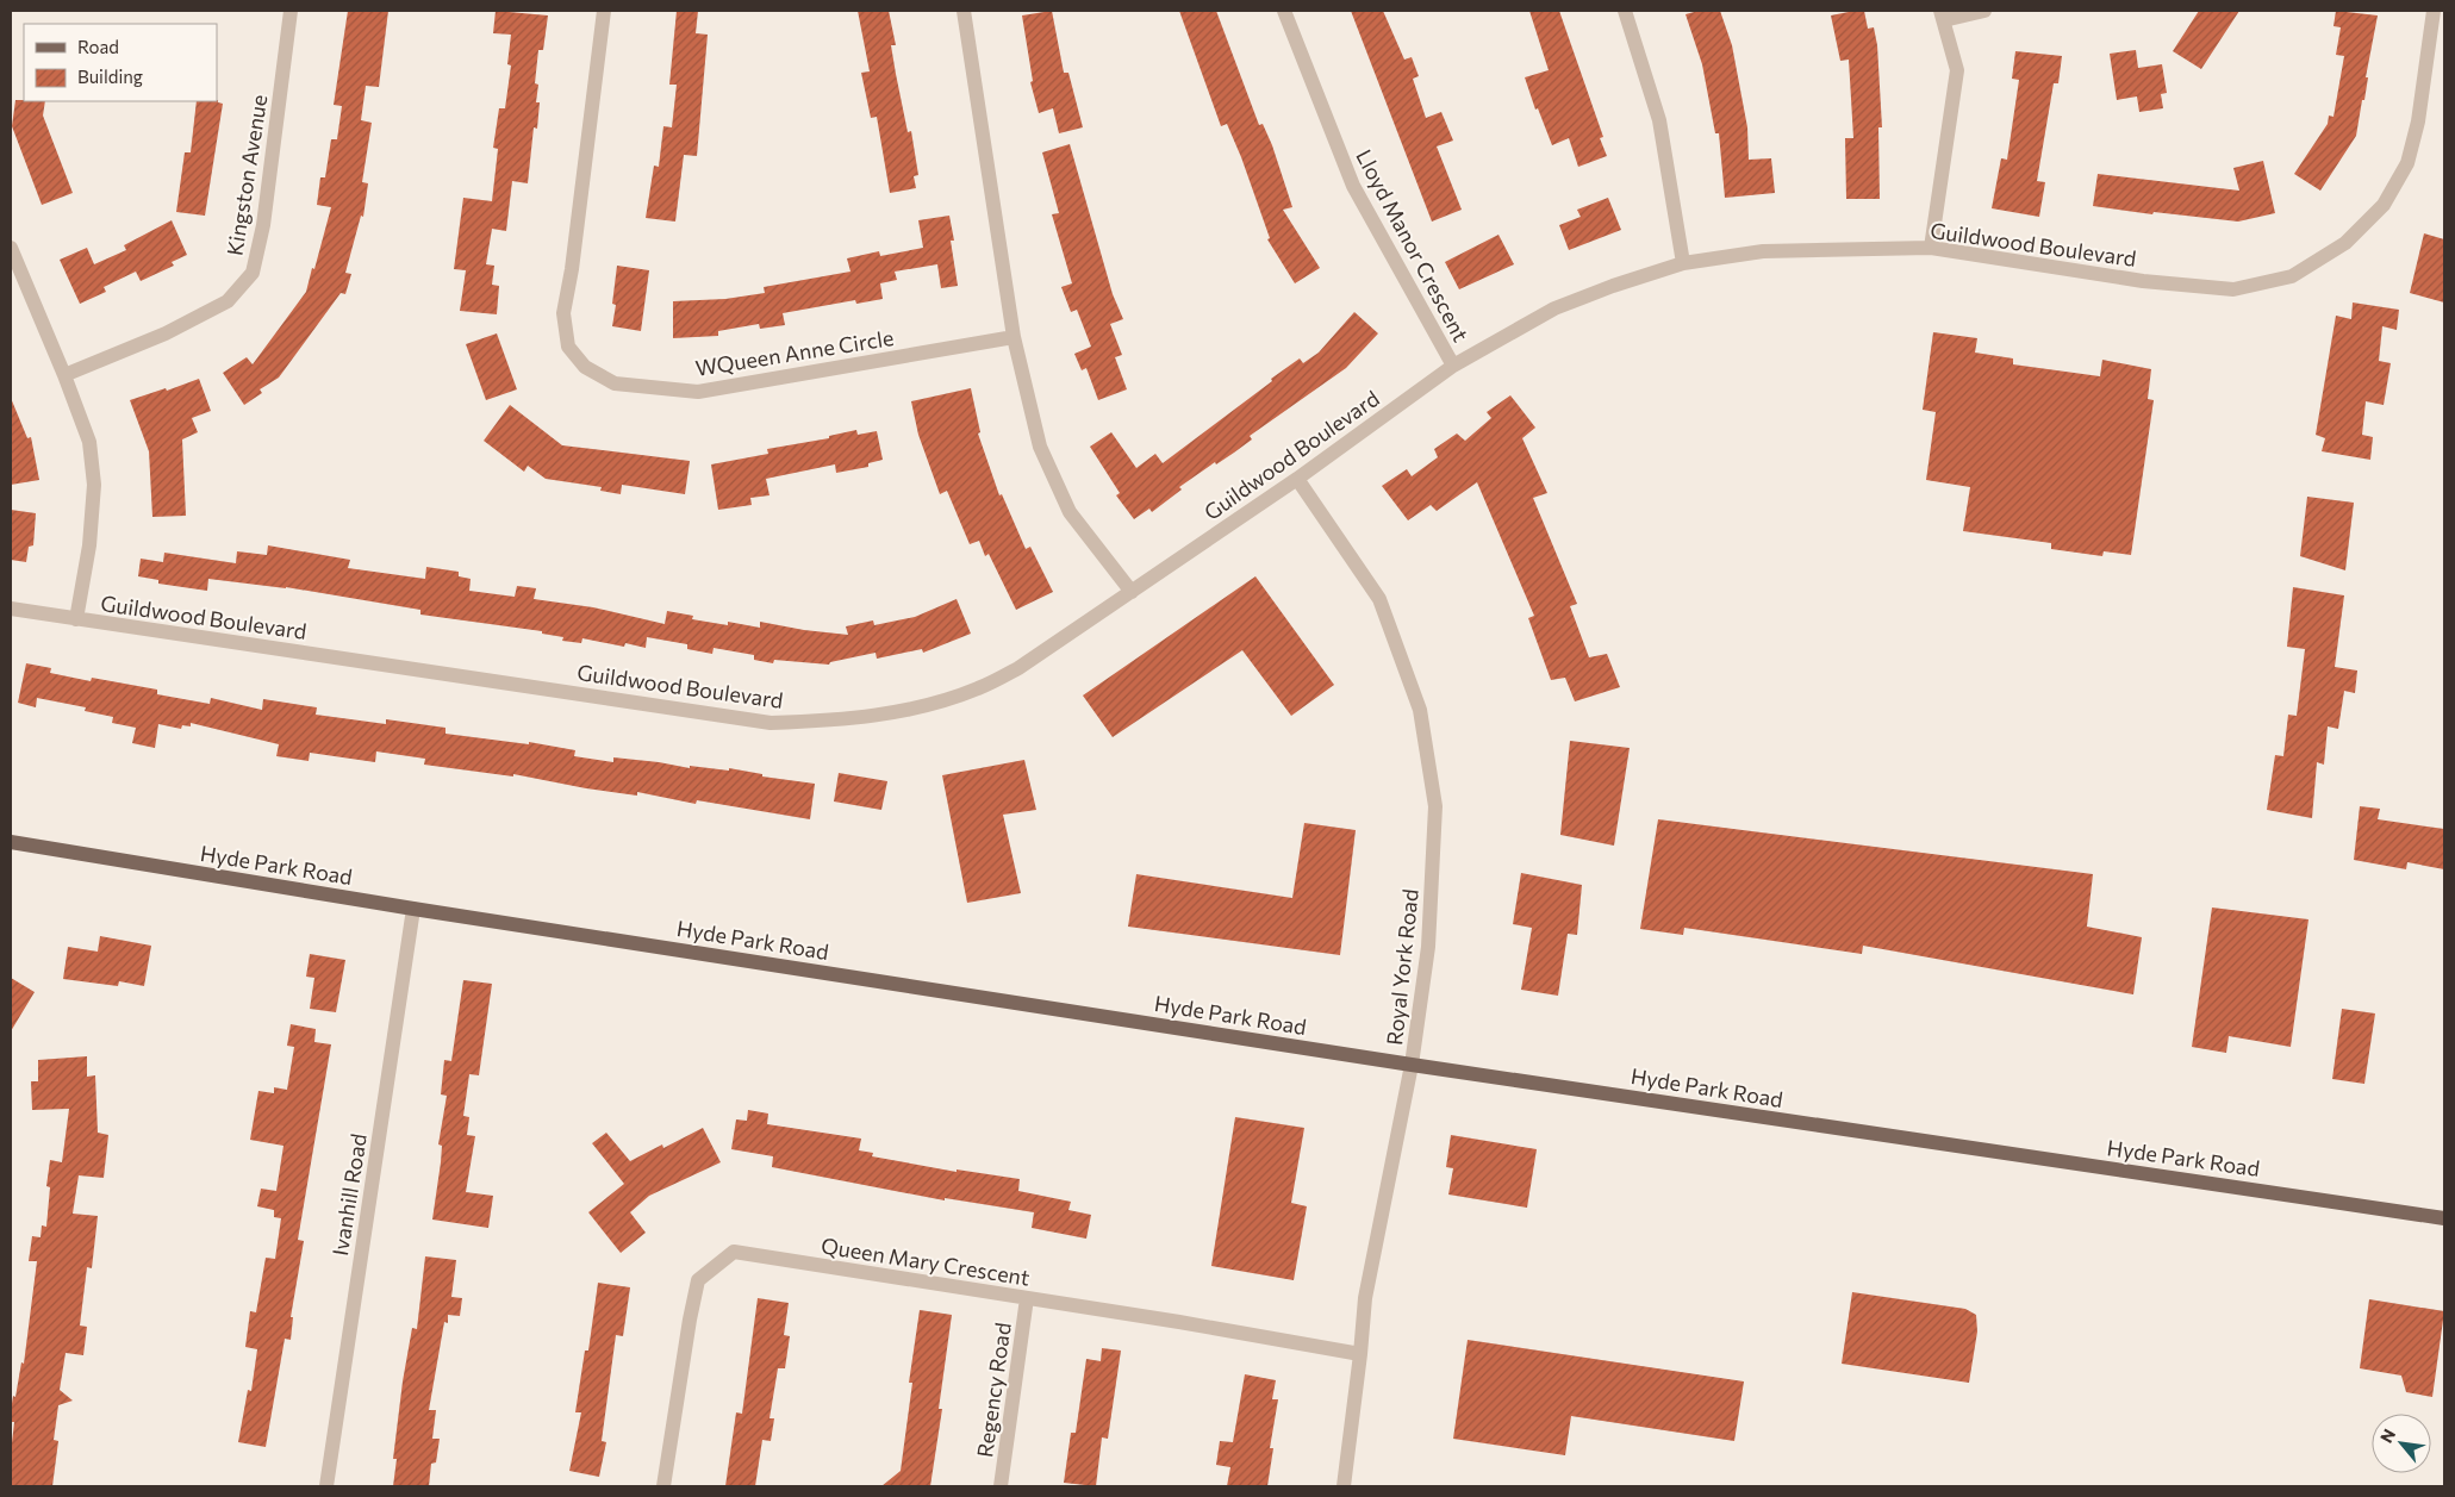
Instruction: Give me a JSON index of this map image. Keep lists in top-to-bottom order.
{
  "streets": {
    "main road": ["Hyde Park Road"],
    "street": [
      "Kingston Avenue",
      "Guildwood Boulevard",
      "Lloyd Manor Crescent",
      "WQueen Anne Circle",
      "Royal York Road",
      "Ivanhill Road",
      "Queen Mary Crescent",
      "Regency Road"
    ]
  },
  "crossings": [
    ["Guildwood Boulevard", "Lloyd Manor Crescent"],
    ["Guildwood Boulevard", "Royal York Road"],
    ["Hyde Park Road", "Royal York Road"],
    ["Hyde Park Road", "Ivanhill Road"],
    ["Royal York Road", "Queen Mary Crescent"],
    ["Queen Mary Crescent", "Regency Road"]
  ],
  "legend": ["Road", "Building"],
  "north": "top left"
}
